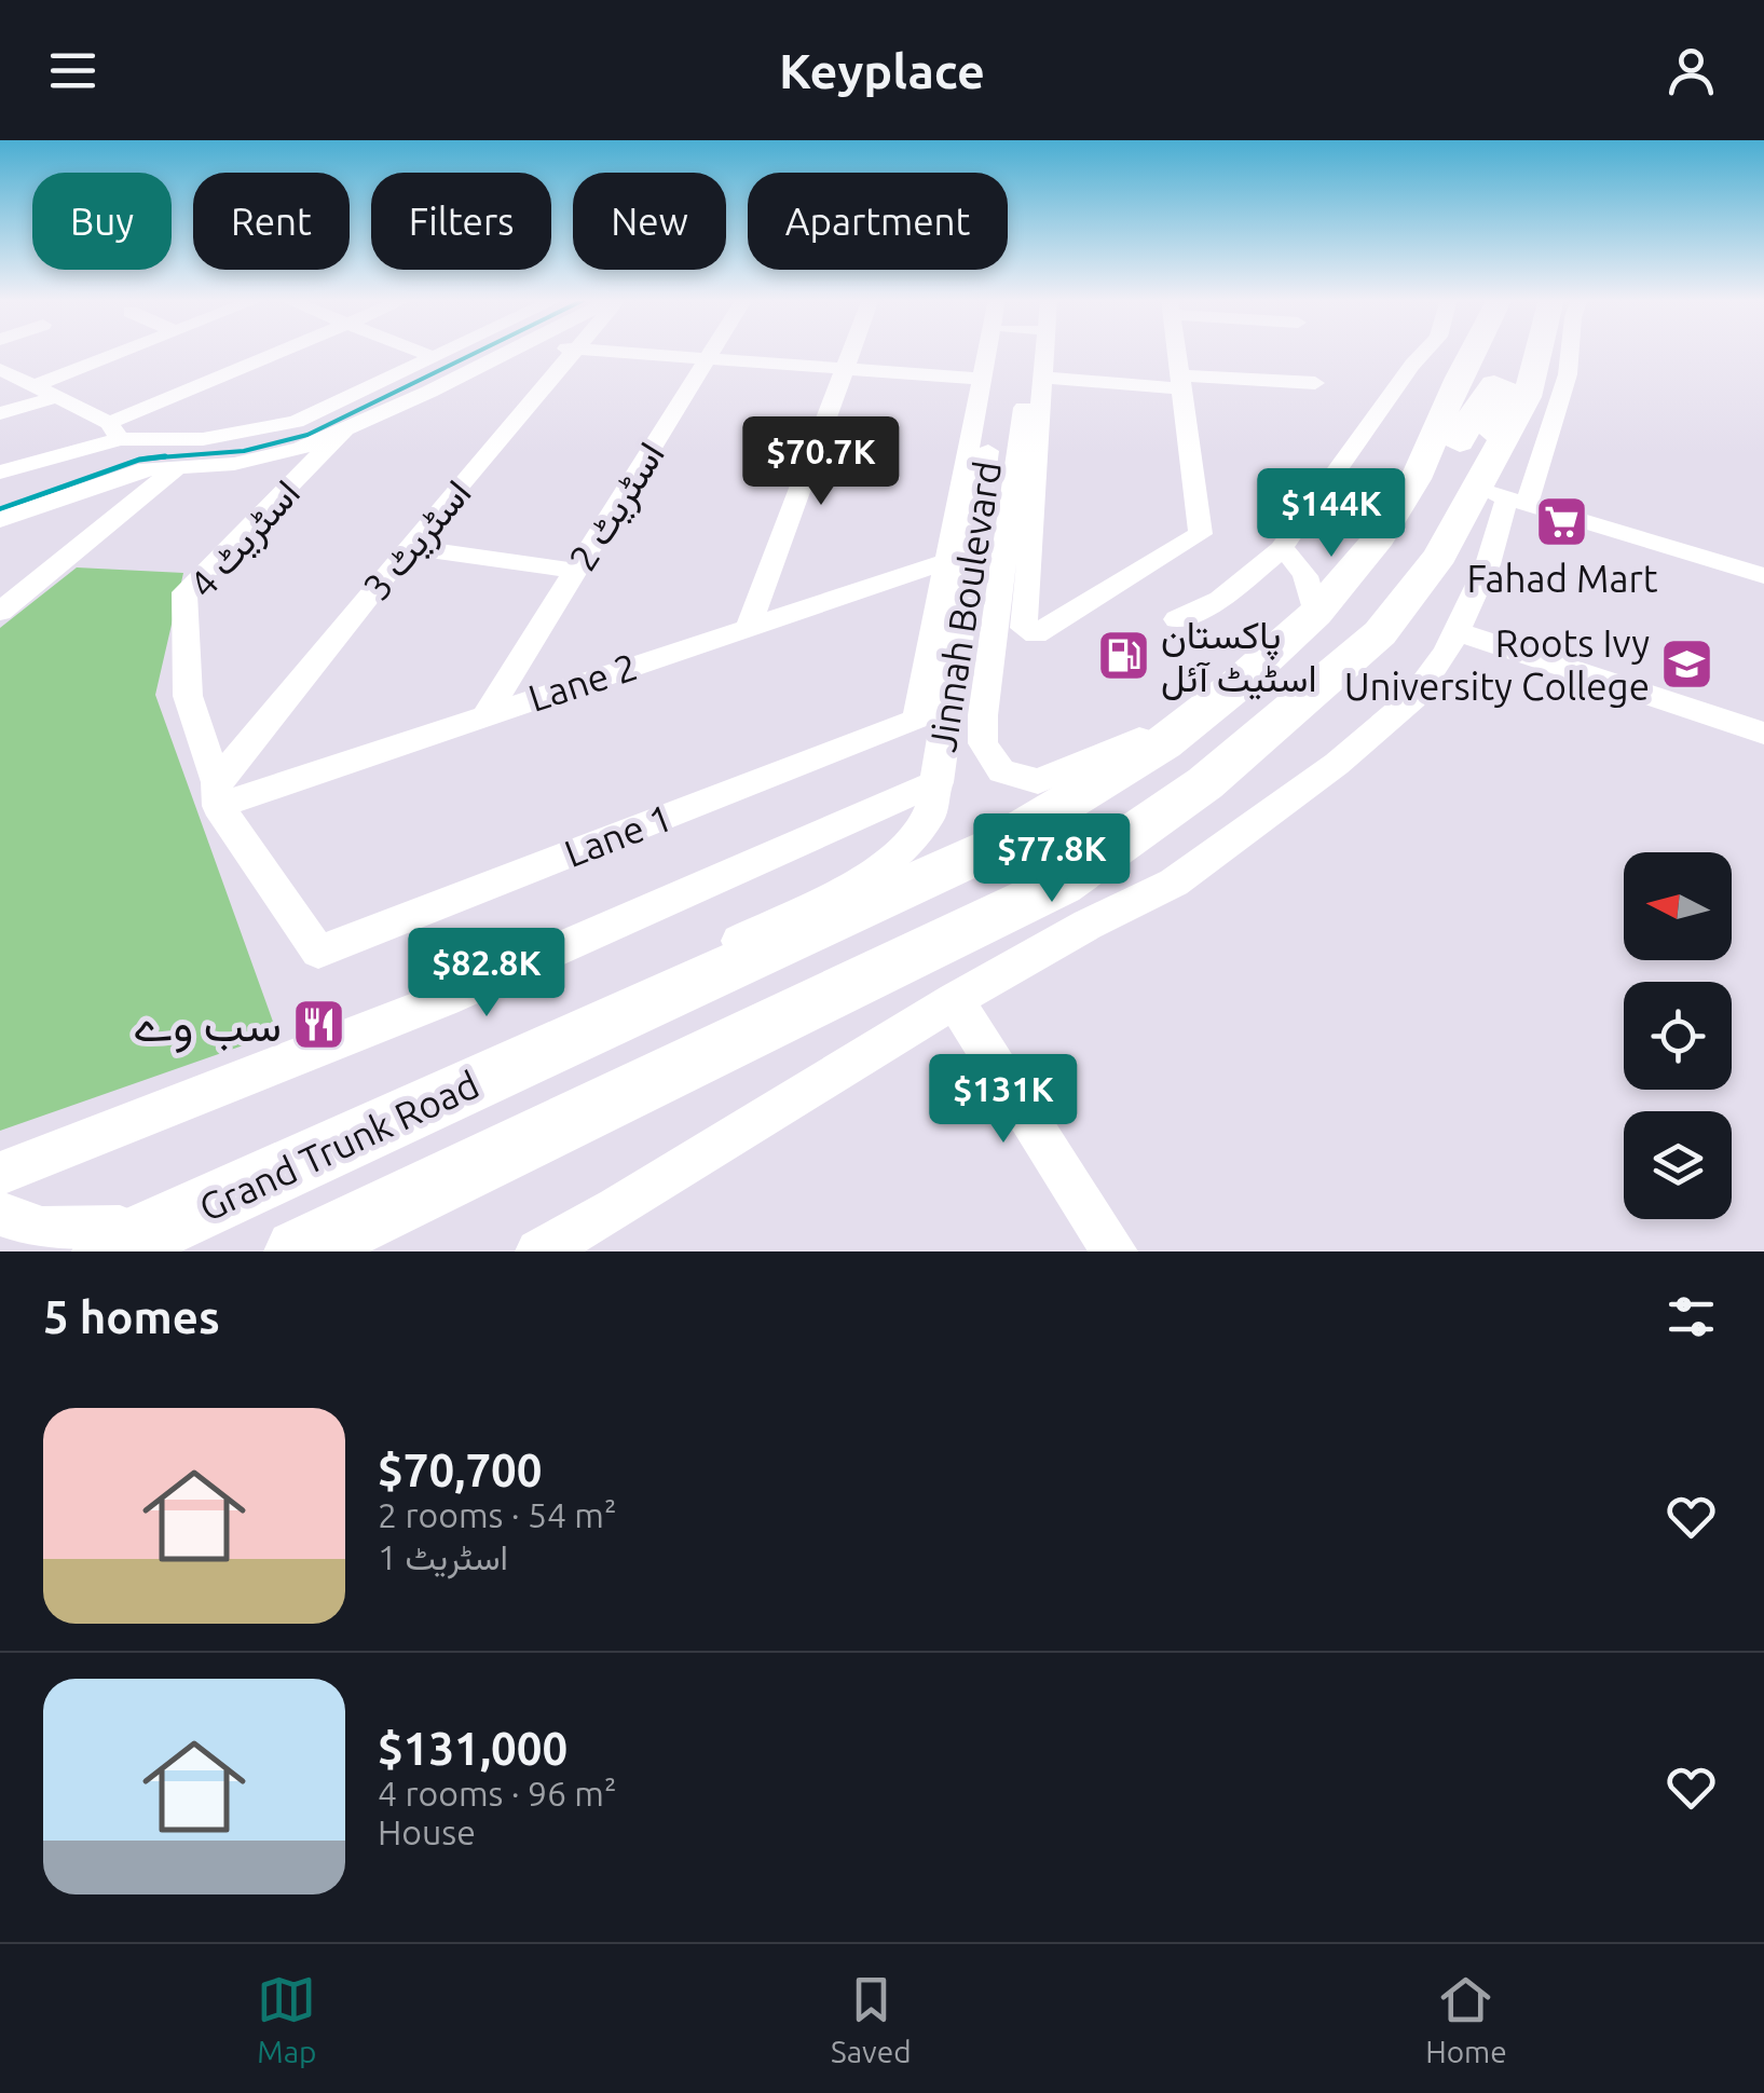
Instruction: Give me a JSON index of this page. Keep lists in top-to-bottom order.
{
  "streets": {
    "highway": ["Grand Trunk Road"],
    "street": [
      "اسٹریٹ 2",
      "اسٹریٹ 4",
      "اسٹریٹ 3",
      "Jinnah Boulevard",
      "Lane 2",
      "Lane 1"
    ]
  },
  "crossings": [
    ["اسٹریٹ 2", "Lane 2"],
    ["اسٹریٹ 4", "اسٹریٹ 3"],
    ["اسٹریٹ 4", "Lane 2"],
    ["اسٹریٹ 4", "Lane 1"],
    ["اسٹریٹ 3", "Lane 2"],
    ["Jinnah Boulevard", "Grand Trunk Road"],
    ["Lane 2", "Lane 1"]
  ],
  "places": {
    "supermarket": ["Fahad Mart"],
    "fuel station": ["پاکستان اسٹیٹ آئل"],
    "school or university": ["Roots Ivy University College"],
    "restaurant": ["سب وے"]
  },
  "north": "left",
  "page": {
    "header": "Keyplace",
    "chip": [
      "Buy",
      "Rent",
      "Filters",
      "New",
      "Apartment"
    ],
    "price": [
      "$70.7K",
      "$144K",
      "$77.8K",
      "$82.8K",
      "$131K"
    ],
    "heading": "5 homes",
    "list": [
      {
        "name": "$70,700",
        "note": "2 rooms · 54 m² · اسٹریٹ 1"
      },
      {
        "name": "$131,000",
        "note": "4 rooms · 96 m² · House"
      }
    ],
    "tabs": ["Map", "Saved", "Home"]
  }
}
